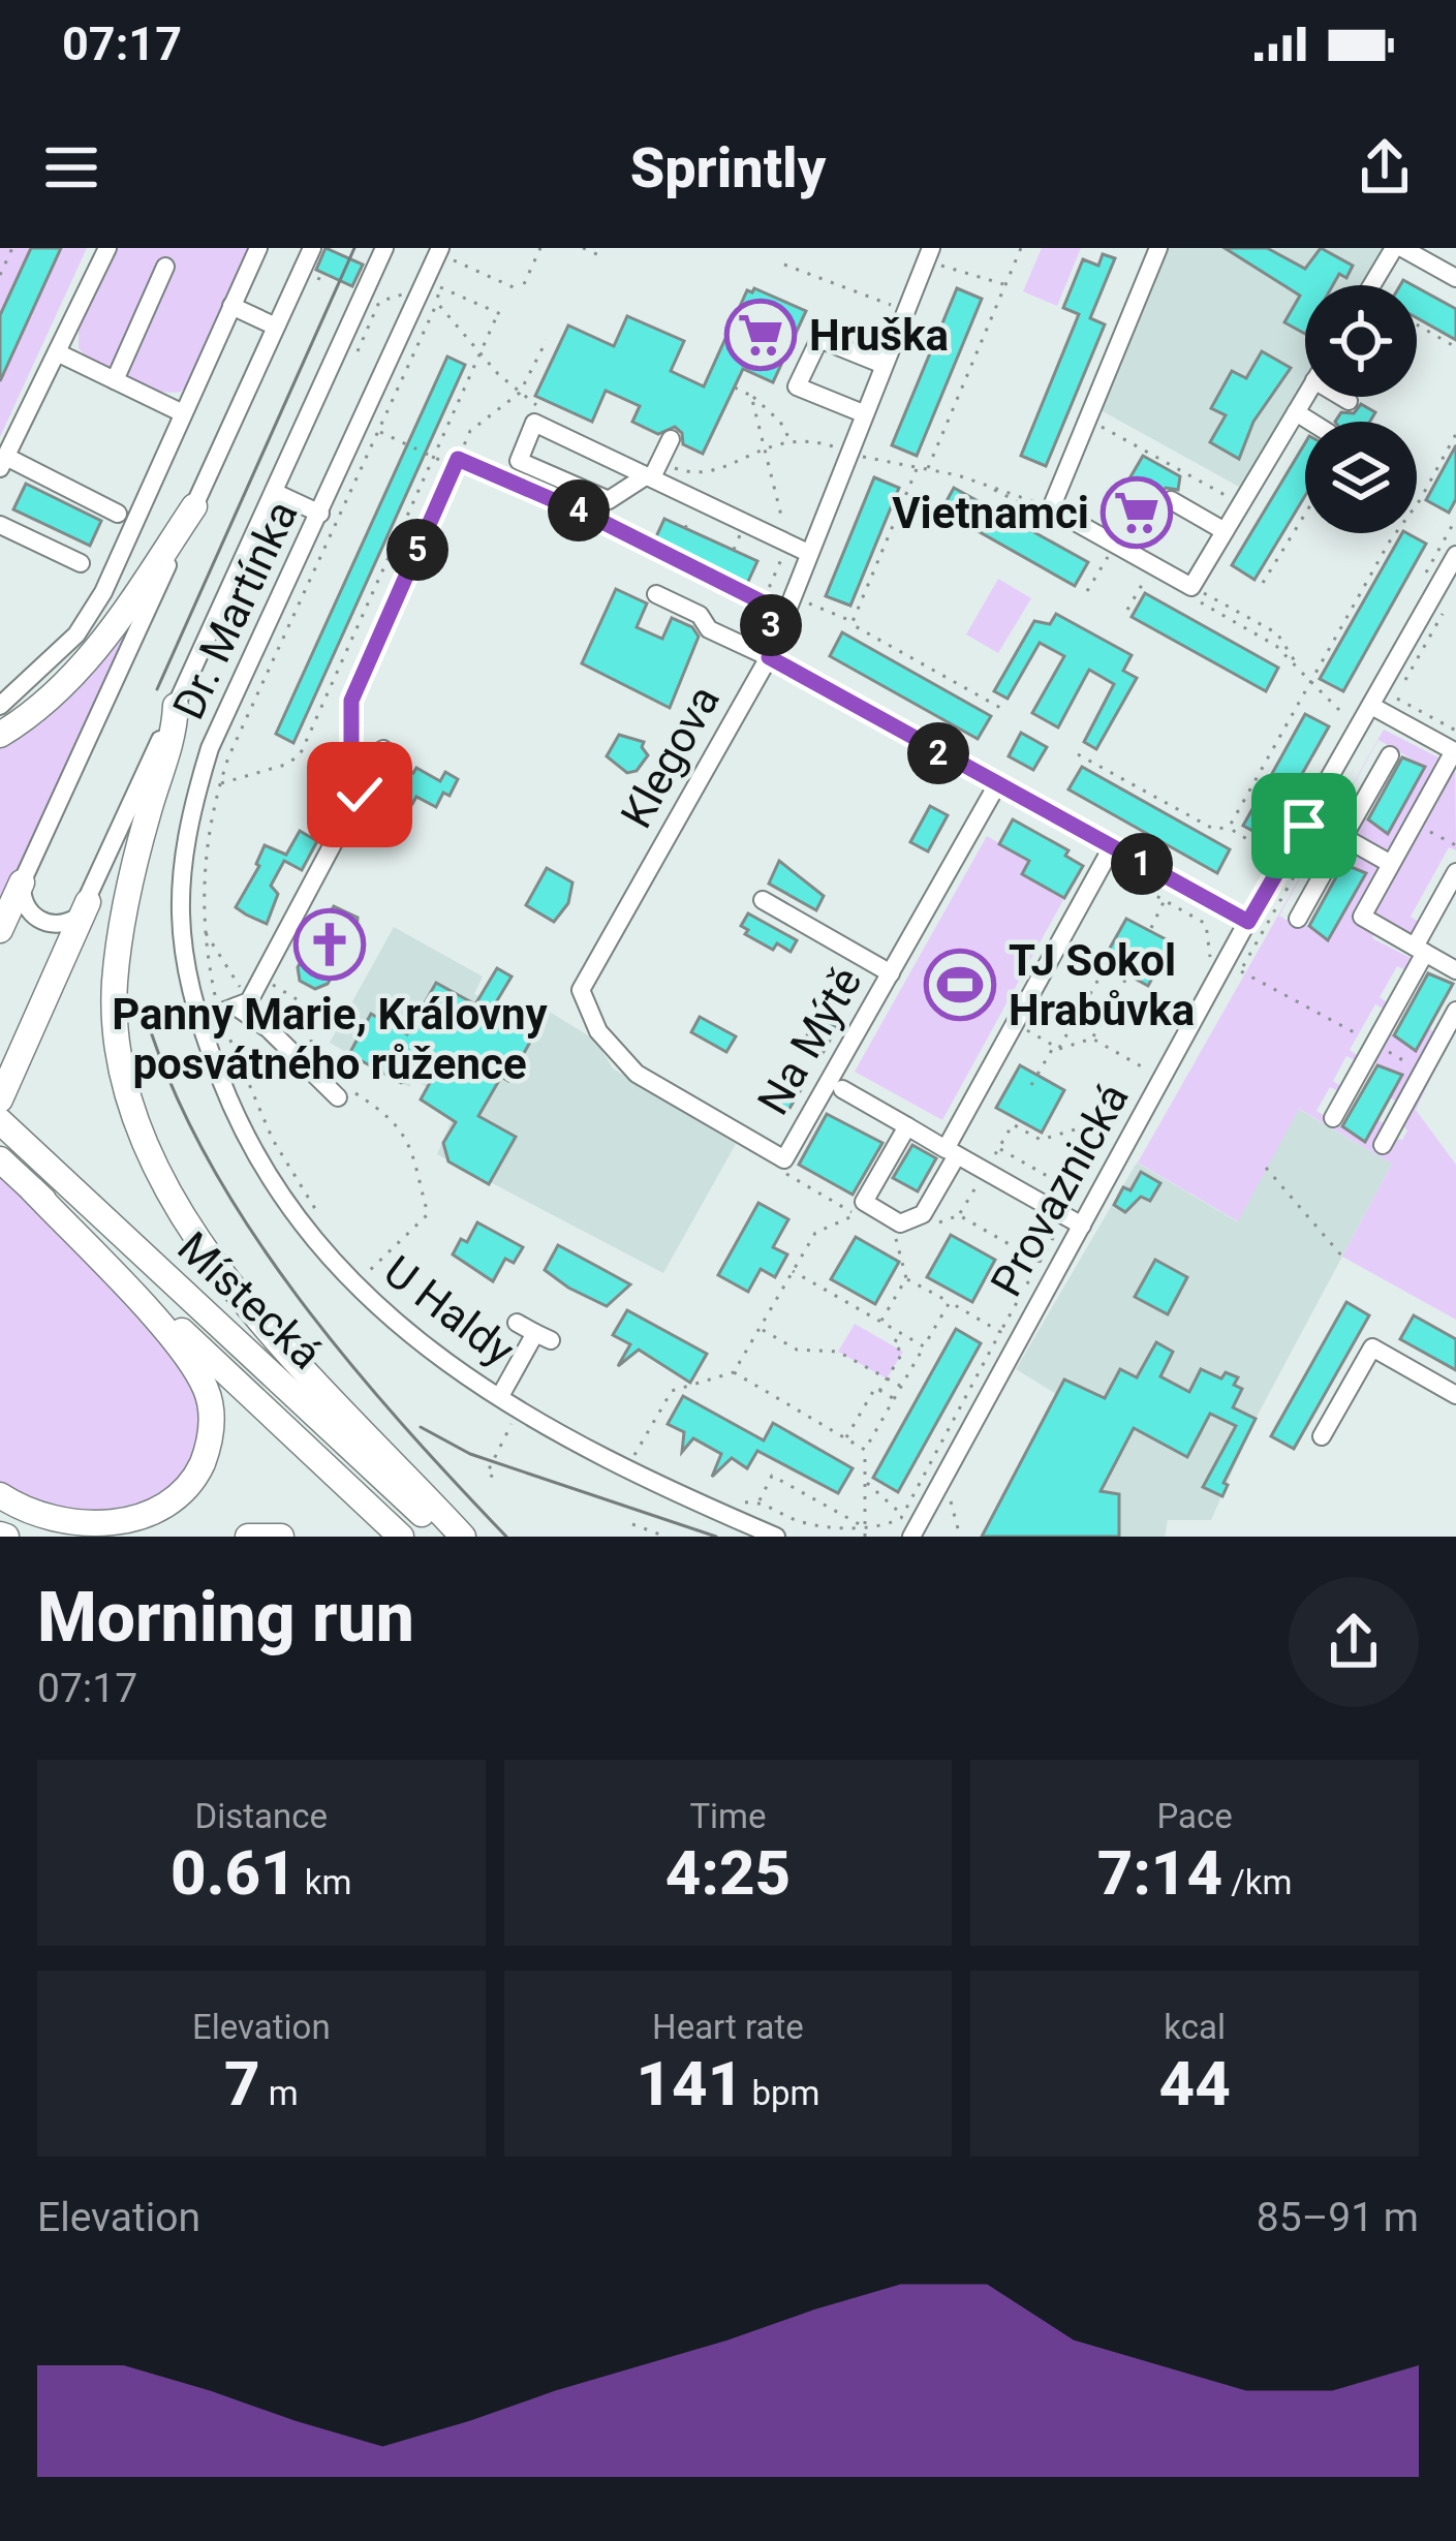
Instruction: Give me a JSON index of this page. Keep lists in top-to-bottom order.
{
  "streets": {
    "highway": ["Místecká"],
    "street": [
      "Dr. Martínka",
      "Klegova",
      "Na Mýtě",
      "Provaznická",
      "U Haldy"
    ]
  },
  "crossings": [
    ["Dr. Martínka", "U Haldy"],
    ["Klegova", "Na Mýtě"]
  ],
  "places": {
    "supermarket": ["Hruška", "Vietnamci"],
    "church": ["Panny Marie, Královny posvátného růžence"],
    "sports": ["TJ Sokol Hrabůvka"]
  },
  "page": {
    "status": "07:17",
    "header": "Sprintly",
    "pins": [
      "4",
      "5",
      "3",
      "2",
      "1"
    ],
    "heading": ["Morning run", "07:17"],
    "stats": [
      ["Distance", "0.61 km"],
      ["Time", "4:25"],
      ["Pace", "7:14 /km"],
      ["Elevation", "7 m"],
      ["Heart rate", "141 bpm"],
      ["kcal", "44"]
    ],
    "chart": ["Elevation", "85–91 m"]
  }
}
